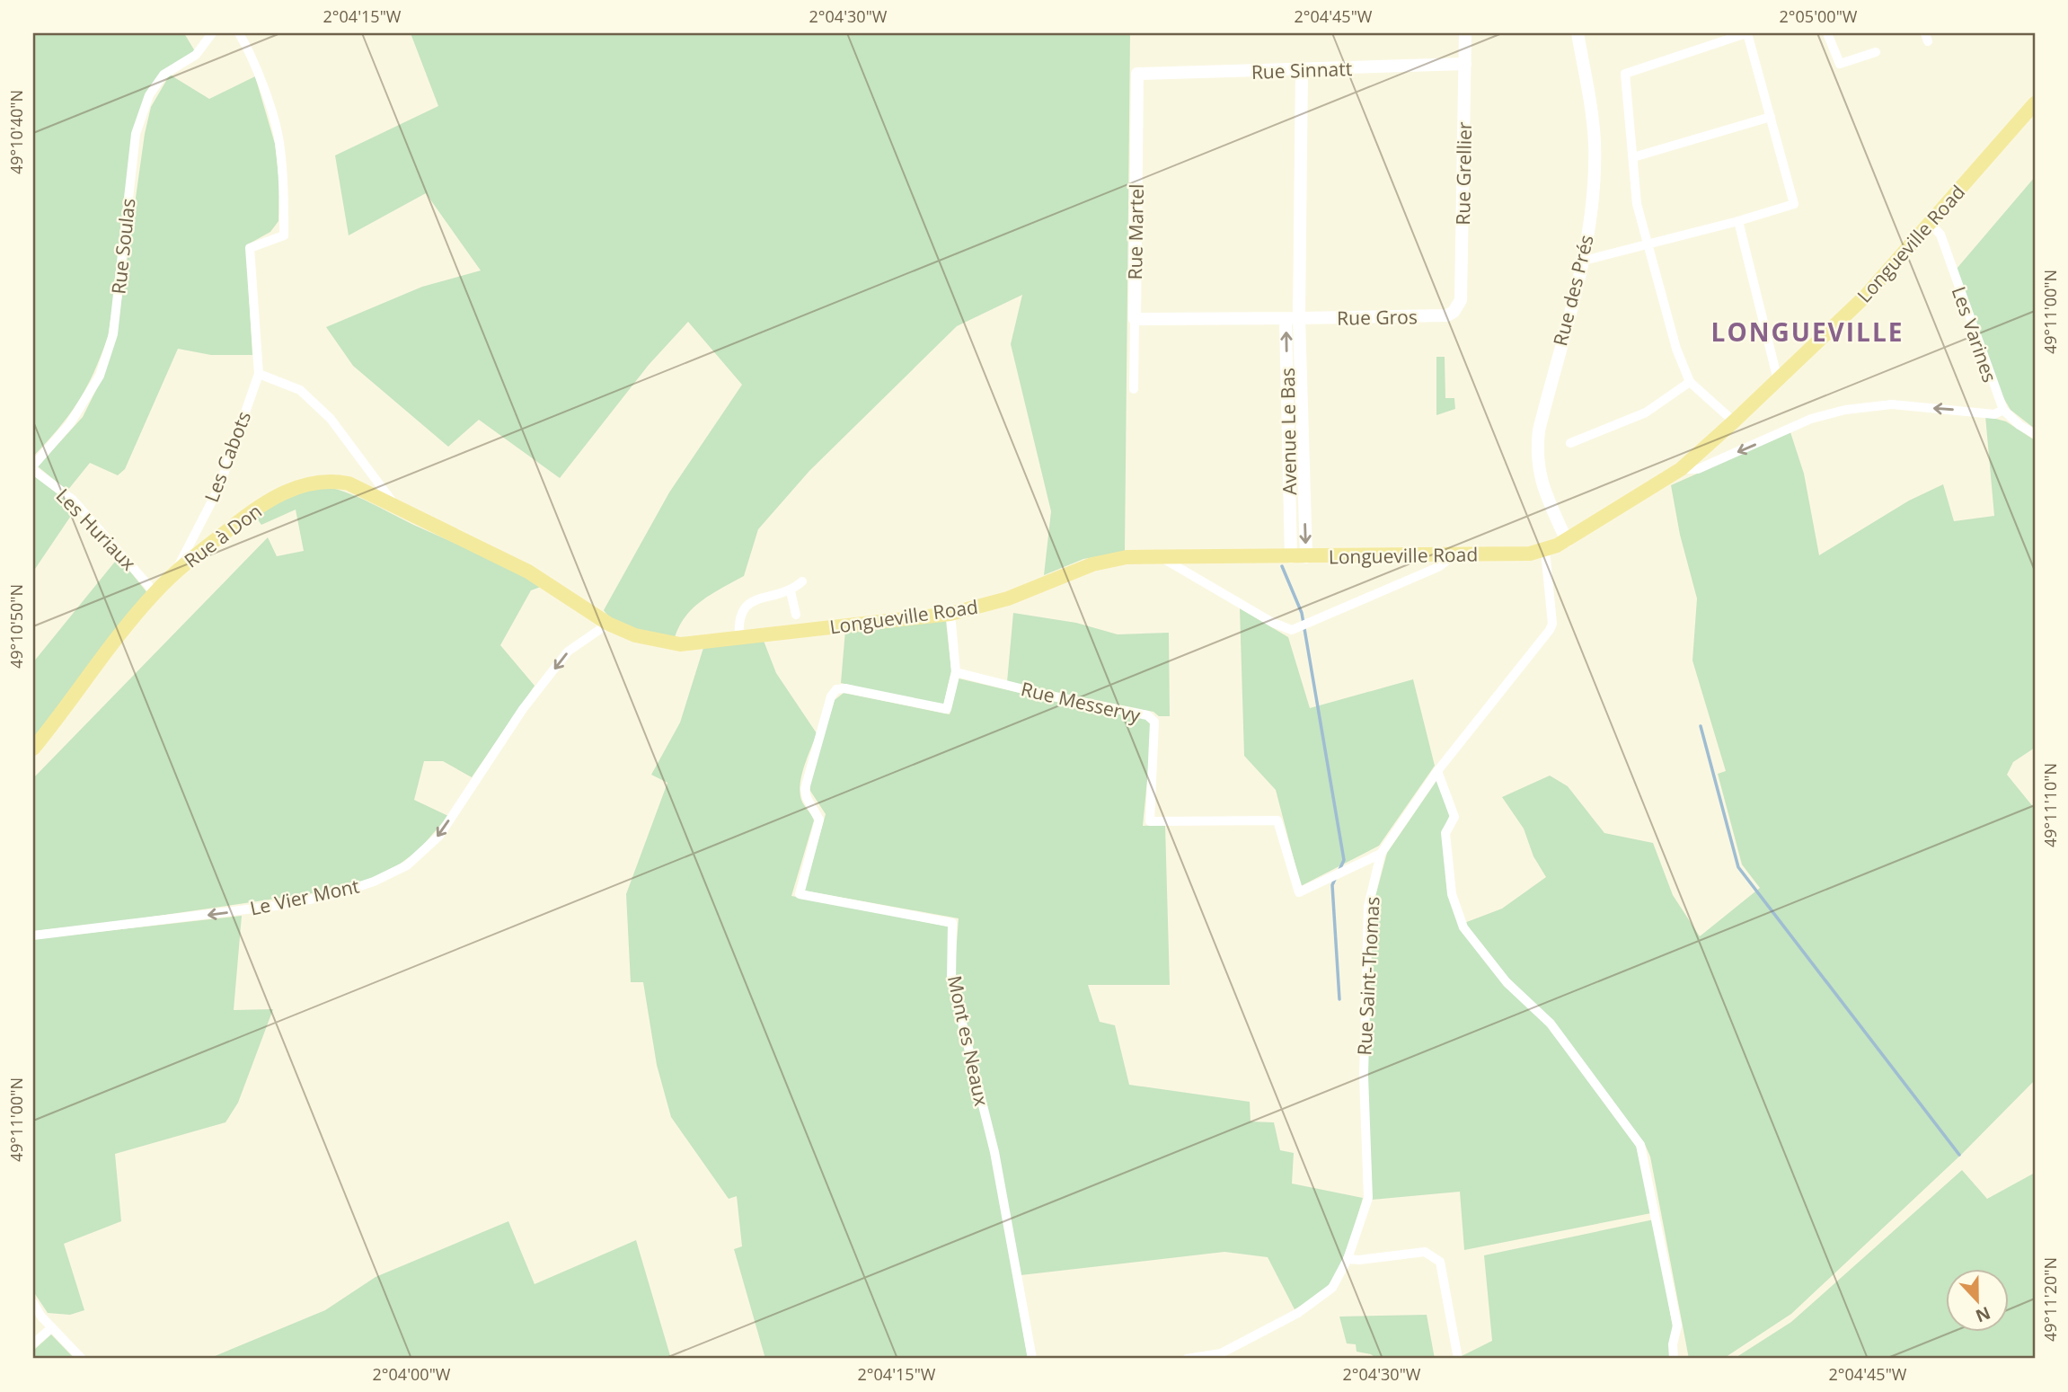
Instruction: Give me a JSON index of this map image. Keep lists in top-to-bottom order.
{
  "streets": {
    "main road": ["Longueville Road", "Rue à Don"],
    "street": [
      "Rue Sinnatt",
      "Rue Grellier",
      "Rue Martel",
      "Rue Soulas",
      "Rue des Prés",
      "Rue Gros",
      "Les Varines",
      "Avenue Le Bas",
      "Les Cabots",
      "Les Huriaux",
      "Rue Messervy",
      "Le Vier Mont",
      "Rue Saint-Thomas",
      "Mont es Neaux"
    ]
  },
  "crossings": [
    ["Rue Sinnatt", "Rue Grellier"],
    ["Rue Sinnatt", "Rue Martel"],
    ["Rue Sinnatt", "Avenue Le Bas"],
    ["Rue Grellier", "Rue Gros"],
    ["Rue Martel", "Rue Gros"],
    ["Longueville Road", "Rue des Prés"],
    ["Longueville Road", "Les Varines"],
    ["Longueville Road", "Avenue Le Bas"],
    ["Longueville Road", "Rue à Don"],
    ["Longueville Road", "Le Vier Mont"],
    ["Longueville Road", "Rue Saint-Thomas"],
    ["Longueville Road", "Mont es Neaux"],
    ["Rue Soulas", "Les Huriaux"],
    ["Rue Gros", "Avenue Le Bas"],
    ["Les Cabots", "Rue à Don"],
    ["Les Huriaux", "Rue à Don"],
    ["Rue à Don", "Le Vier Mont"],
    ["Rue Messervy", "Rue Saint-Thomas"],
    ["Rue Messervy", "Mont es Neaux"]
  ],
  "one_way": ["Le Vier Mont"],
  "districts": ["LONGUEVILLE"],
  "north": "bottom",
  "coordinates": [
    "2°04'15\"W",
    "2°04'30\"W",
    "2°04'45\"W",
    "2°05'00\"W",
    "49°10'40\"N",
    "49°11'00\"N",
    "49°10'50\"N",
    "49°11'10\"N",
    "49°11'20\"N",
    "2°04'00\"W"
  ]
}
